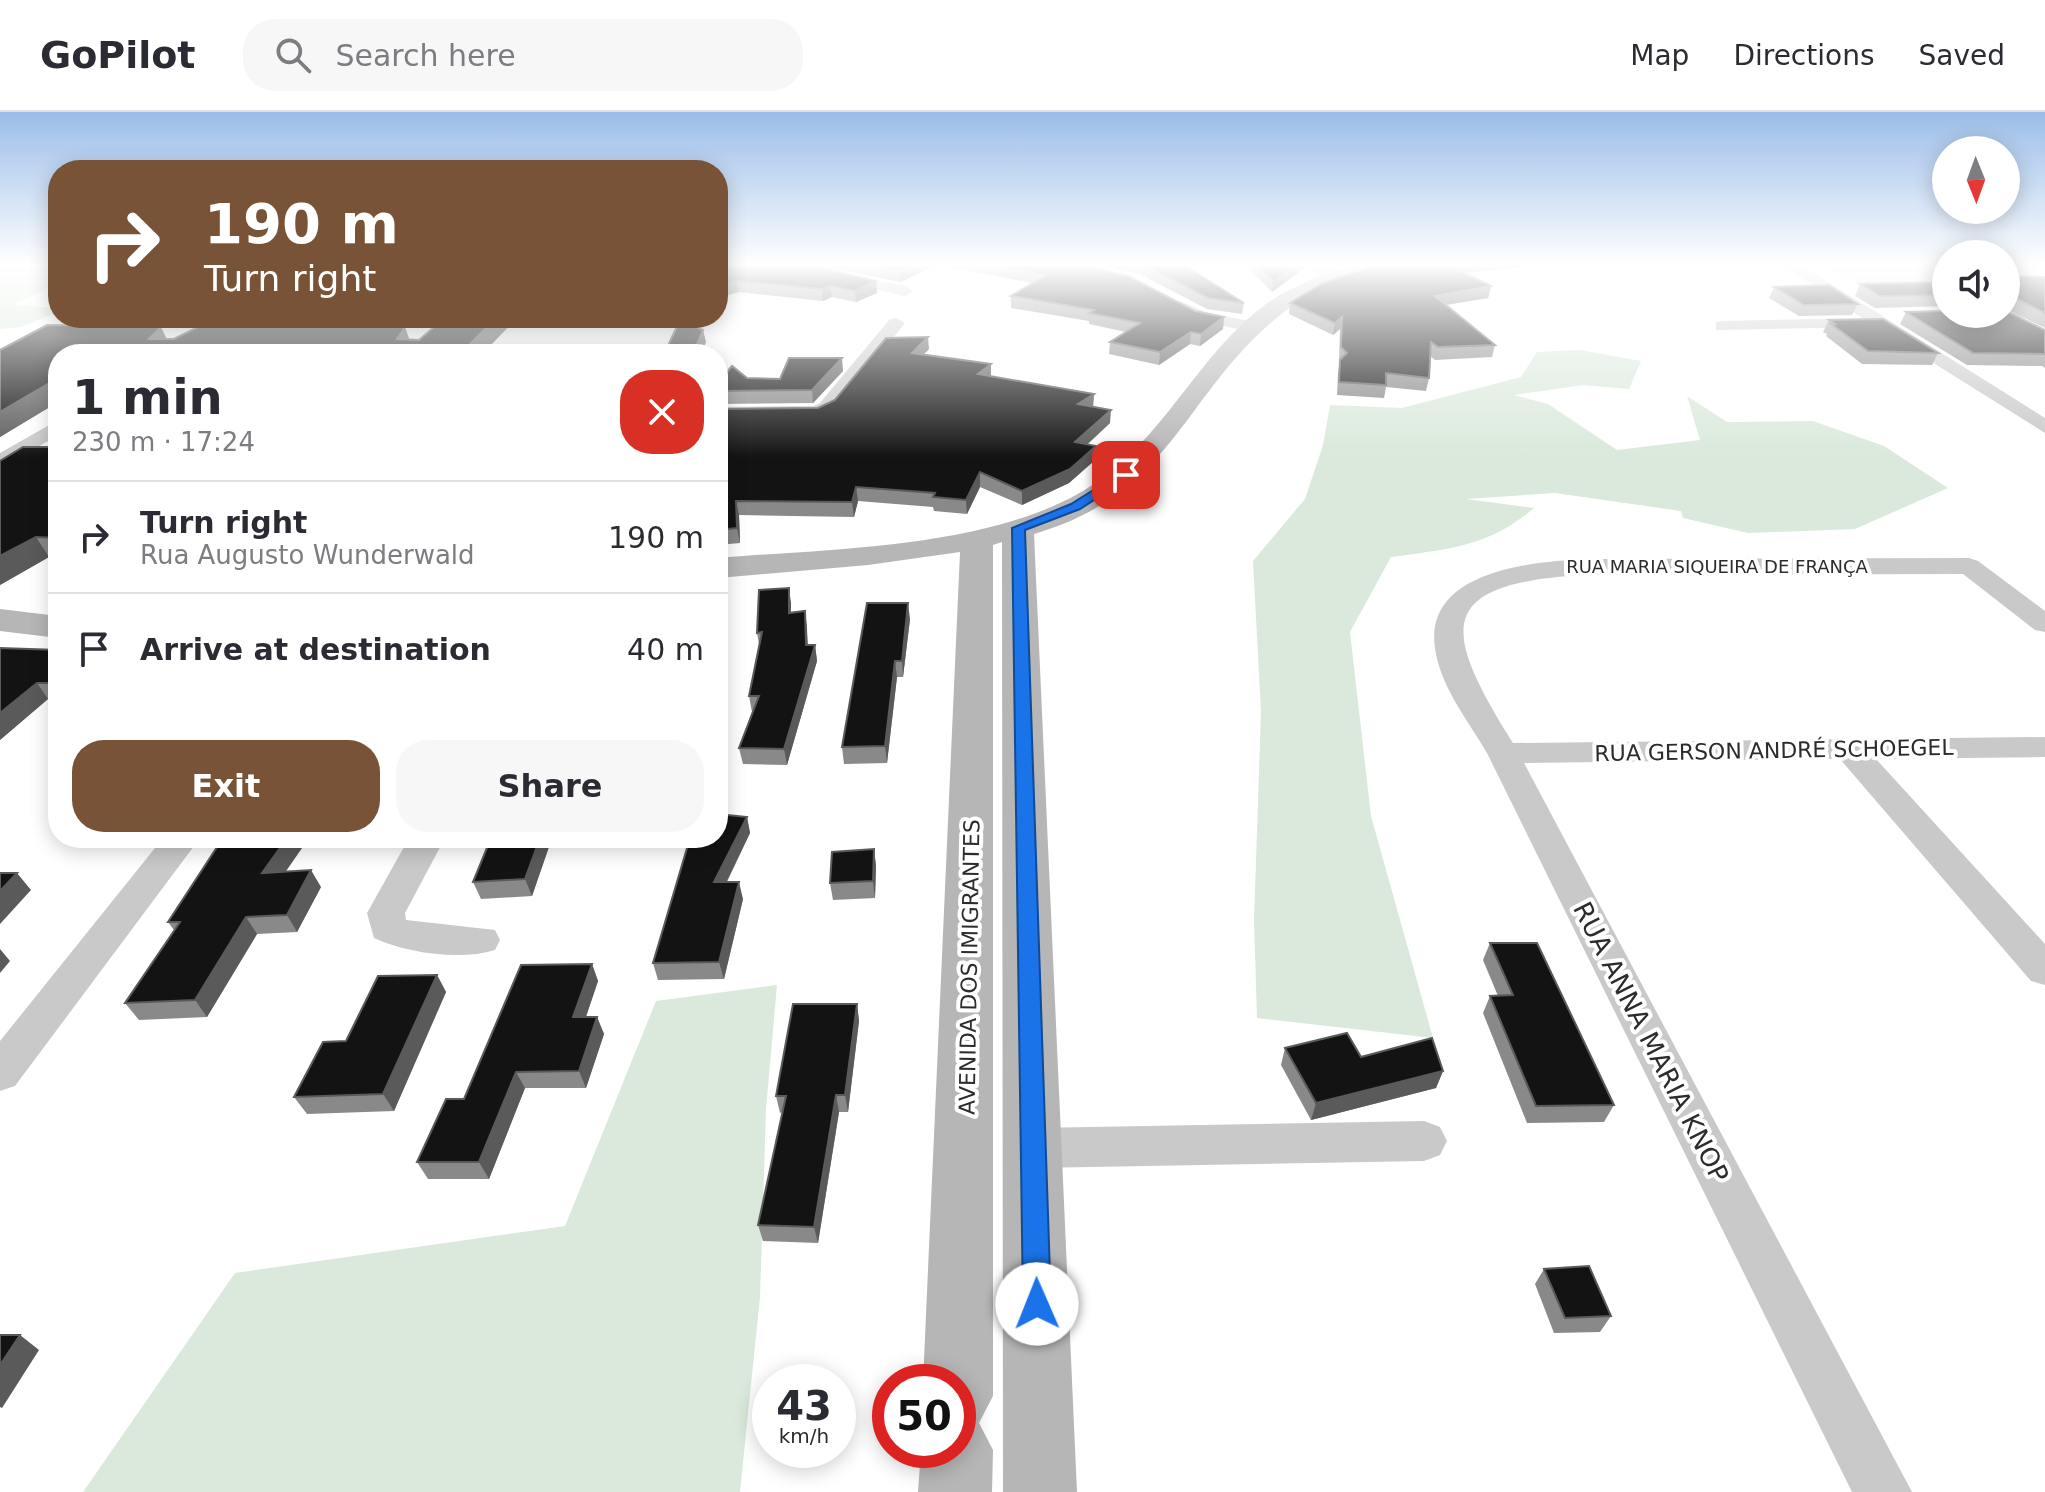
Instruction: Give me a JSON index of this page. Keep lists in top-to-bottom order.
{
  "streets": {
    "main road": ["AVENIDA DOS IMIGRANTES"],
    "street": ["RUA MARIA SIQUEIRA DE FRANÇA", "RUA GERSON ANDRÉ SCHOEGEL", "RUA ANNA MARIA KNOP"]
  },
  "crossings": [
    ["RUA MARIA SIQUEIRA DE FRANÇA", "RUA ANNA MARIA KNOP"],
    ["RUA GERSON ANDRÉ SCHOEGEL", "RUA ANNA MARIA KNOP"]
  ],
  "north": "bottom",
  "page": {
    "header": "GoPilot",
    "search": "Search here",
    "nav": ["Map", "Directions", "Saved"],
    "turn": ["190 m", "Turn right"],
    "heading": ["1 min", "230 m · 17:24"],
    "list": [
      {
        "name": "Turn right",
        "note": "Rua Augusto Wunderwald",
        "value": "190 m"
      },
      {
        "name": "Arrive at destination",
        "value": "40 m"
      }
    ],
    "buttons": ["Exit", "Share"],
    "speed": "43 km/h",
    "limit": "50"
  }
}
